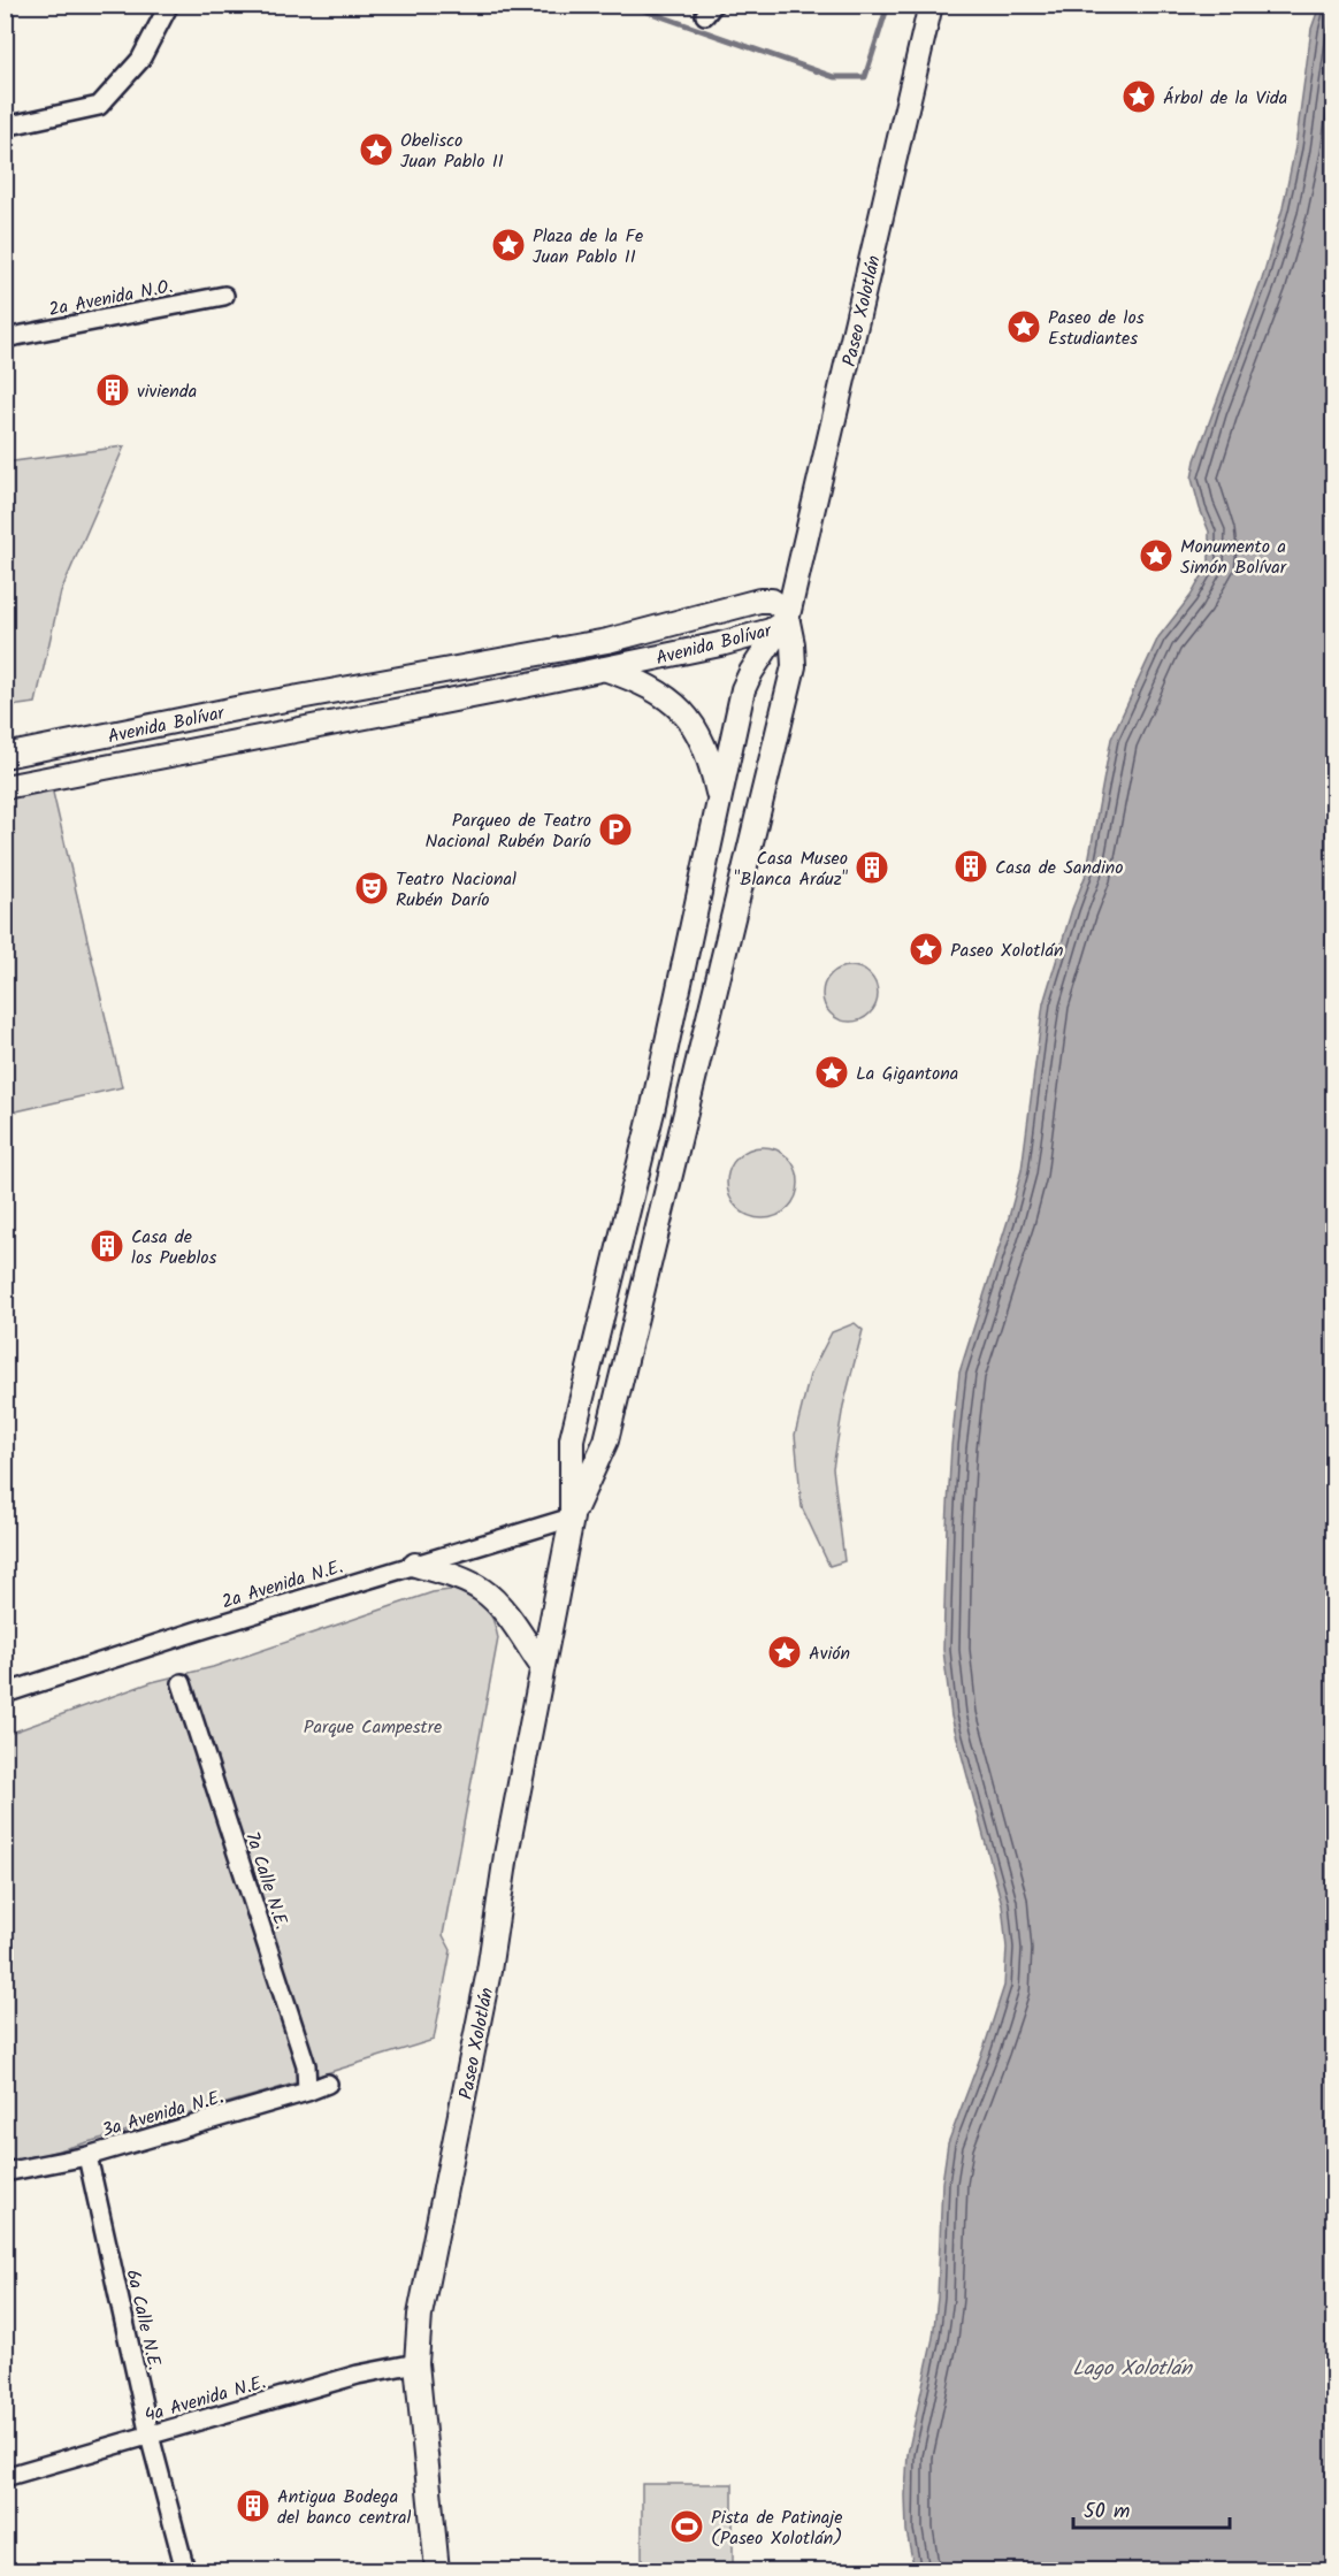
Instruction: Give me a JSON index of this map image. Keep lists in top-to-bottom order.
{
  "streets": {
    "street": [
      "2a Avenida N.O.",
      "Paseo Xolotlán",
      "Avenida Bolívar",
      "2a Avenida N.E.",
      "7a Calle N.E.",
      "3a Avenida N.E.",
      "6a Calle N.E.",
      "4a Avenida N.E."
    ]
  },
  "crossings": [
    ["Paseo Xolotlán", "Avenida Bolívar"],
    ["Paseo Xolotlán", "2a Avenida N.E."],
    ["Paseo Xolotlán", "4a Avenida N.E."],
    ["7a Calle N.E.", "3a Avenida N.E."],
    ["3a Avenida N.E.", "6a Calle N.E."],
    ["6a Calle N.E.", "4a Avenida N.E."]
  ],
  "water": ["Lago Xolotlán"],
  "parks": ["Parque Campestre"],
  "places": {
    "place": [
      "Árbol de la Vida",
      "Obelisco Juan Pablo II",
      "Plaza de la Fe Juan Pablo II",
      "Paseo de los Estudiantes",
      "Monumento a Simón Bolívar",
      "Paseo Xolotlán",
      "La Gigantona",
      "Avión"
    ],
    "building": [
      "vivienda",
      "Casa de Sandino",
      "Casa Museo \"Blanca Aráuz\"",
      "Casa de los Pueblos",
      "Antigua Bodega del banco central"
    ],
    "parking": ["Parqueo de Teatro Nacional Rubén Darío"],
    "theatre": ["Teatro Nacional Rubén Darío"],
    "sports": ["Pista de Patinaje (Paseo Xolotlán)"]
  },
  "scale_bar": "50 m"
}
